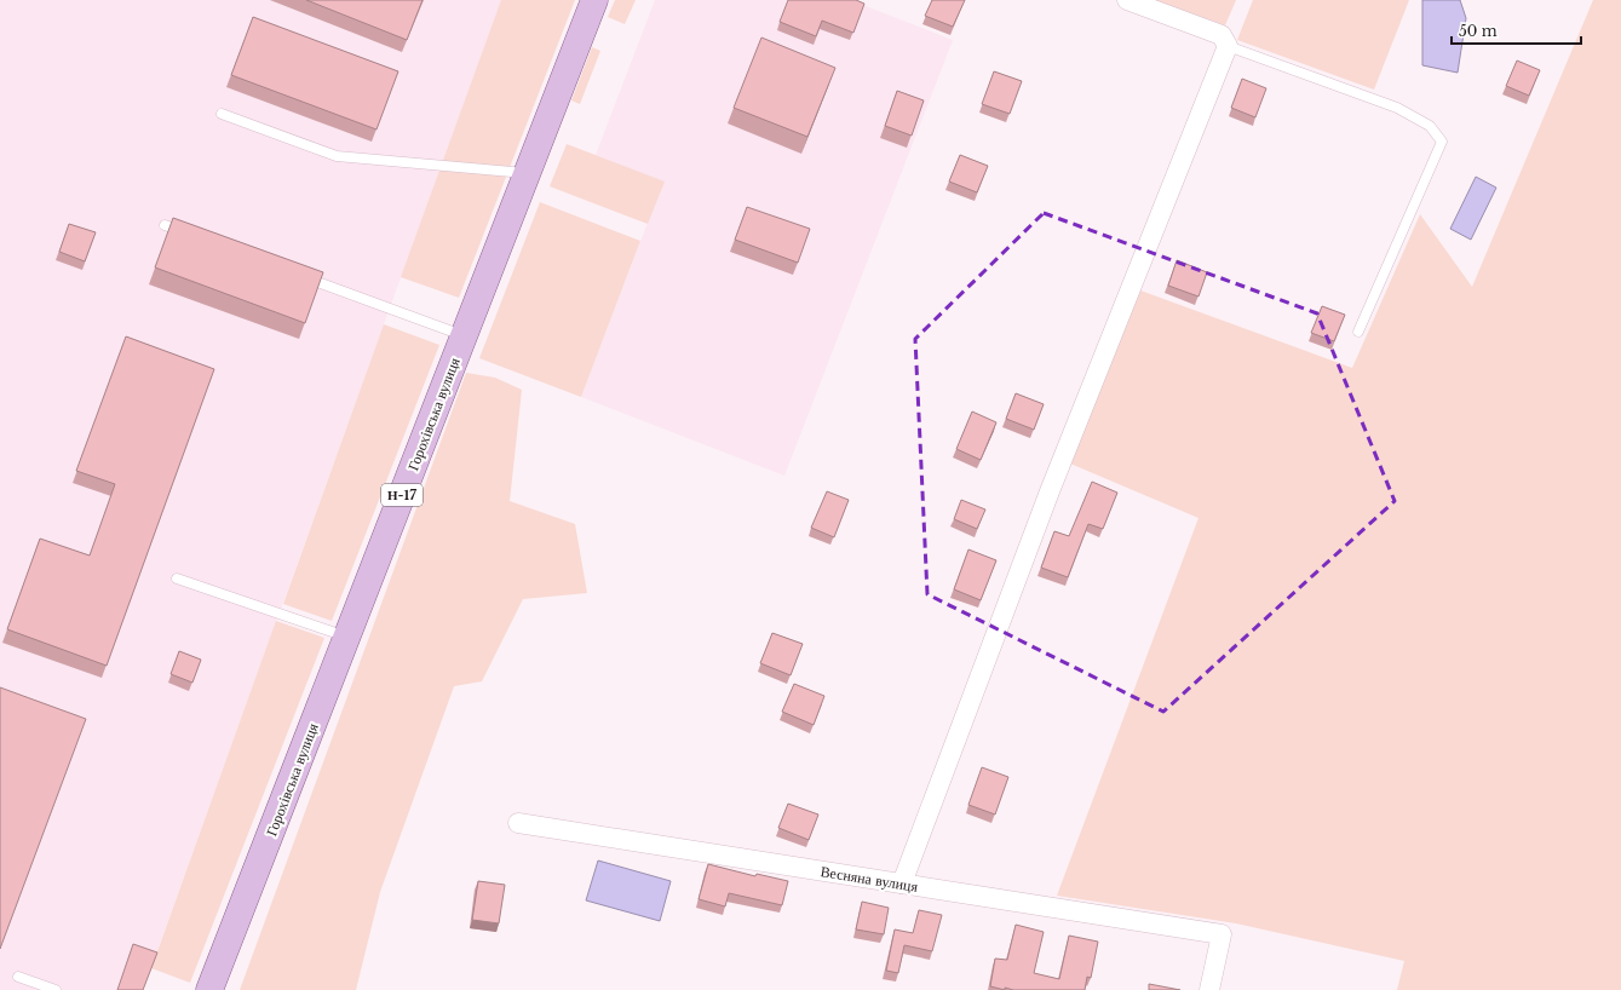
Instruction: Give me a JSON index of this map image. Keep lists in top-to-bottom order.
{
  "streets": {
    "main road": ["Горохівська вулиця", "Н-17"],
    "street": ["Весняна вулиця"]
  },
  "scale_bar": "50 m"
}
